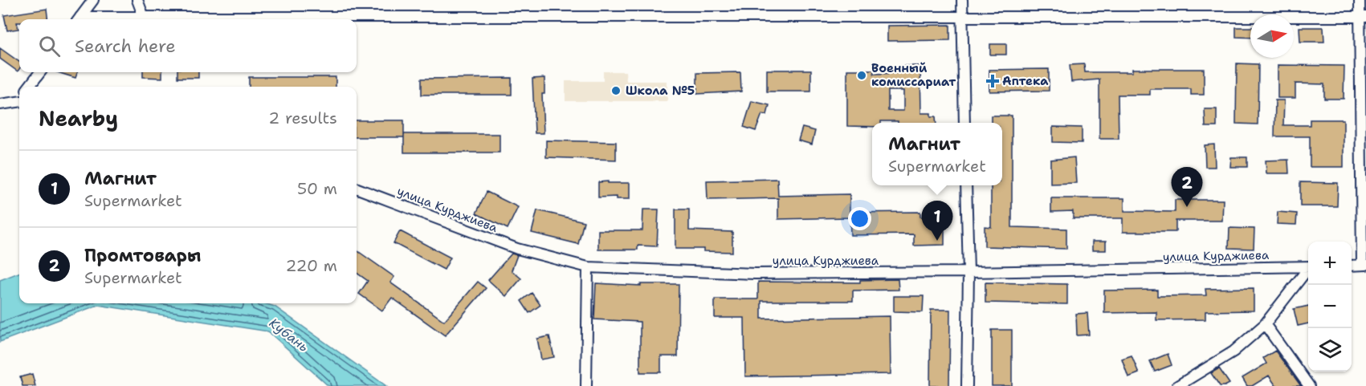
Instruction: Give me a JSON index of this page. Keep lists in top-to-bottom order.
{
  "streets": {
    "street": ["улица Курджиева"]
  },
  "water": ["Кубань"],
  "places": {
    "other": ["Военный комиссариат", "Школа №5"],
    "health": ["Аптека"]
  },
  "north": "right",
  "page": {
    "search": "Search here",
    "heading": ["Nearby", "2 results"],
    "popup": ["Магнит", "Supermarket"],
    "list": [
      {
        "mark": "1",
        "name": "Магнит",
        "note": "Supermarket",
        "value": "50 m"
      },
      {
        "mark": "2",
        "name": "Промтовары",
        "note": "Supermarket",
        "value": "220 m"
      }
    ],
    "pins": ["2", "1"],
    "map_buttons": ["+", "−"]
  }
}
